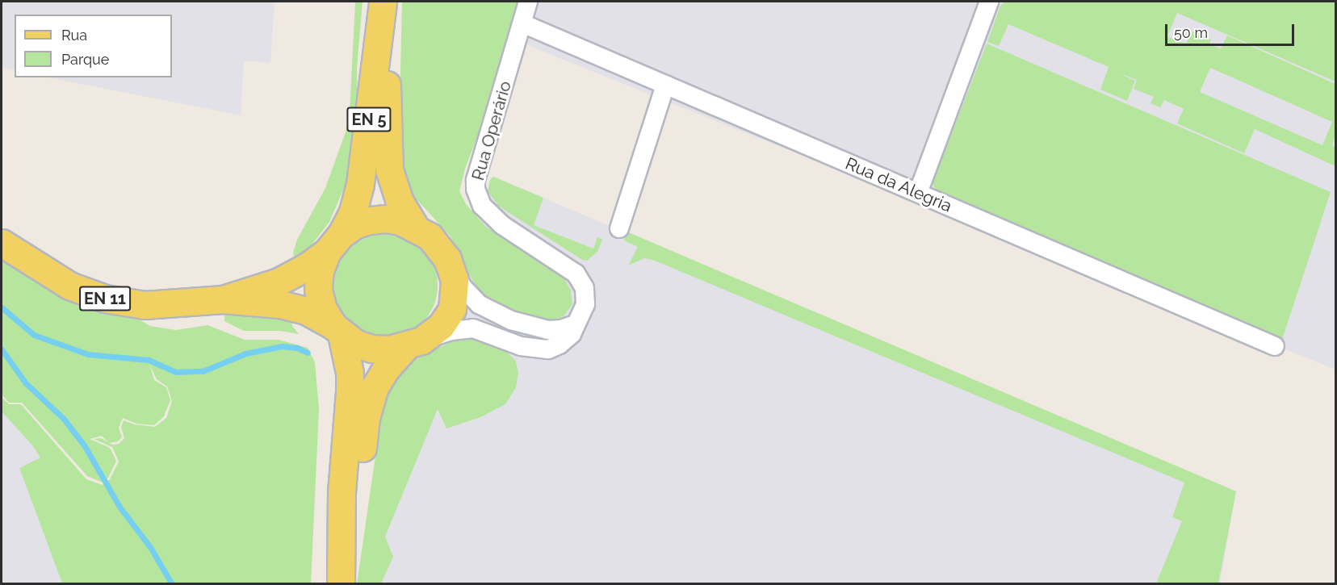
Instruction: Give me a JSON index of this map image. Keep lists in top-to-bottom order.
{
  "streets": {
    "main road": ["EN 5", "EN 11"],
    "street": ["Rua Operário", "Rua da Alegria"]
  },
  "crossings": [
    ["EN 5", "Rua Operário"],
    ["EN 5", "EN 11"],
    ["Rua Operário", "Rua da Alegria"],
    ["Rua Operário", "EN 11"]
  ],
  "legend": ["Rua", "Parque"],
  "scale_bar": "50 m"
}
